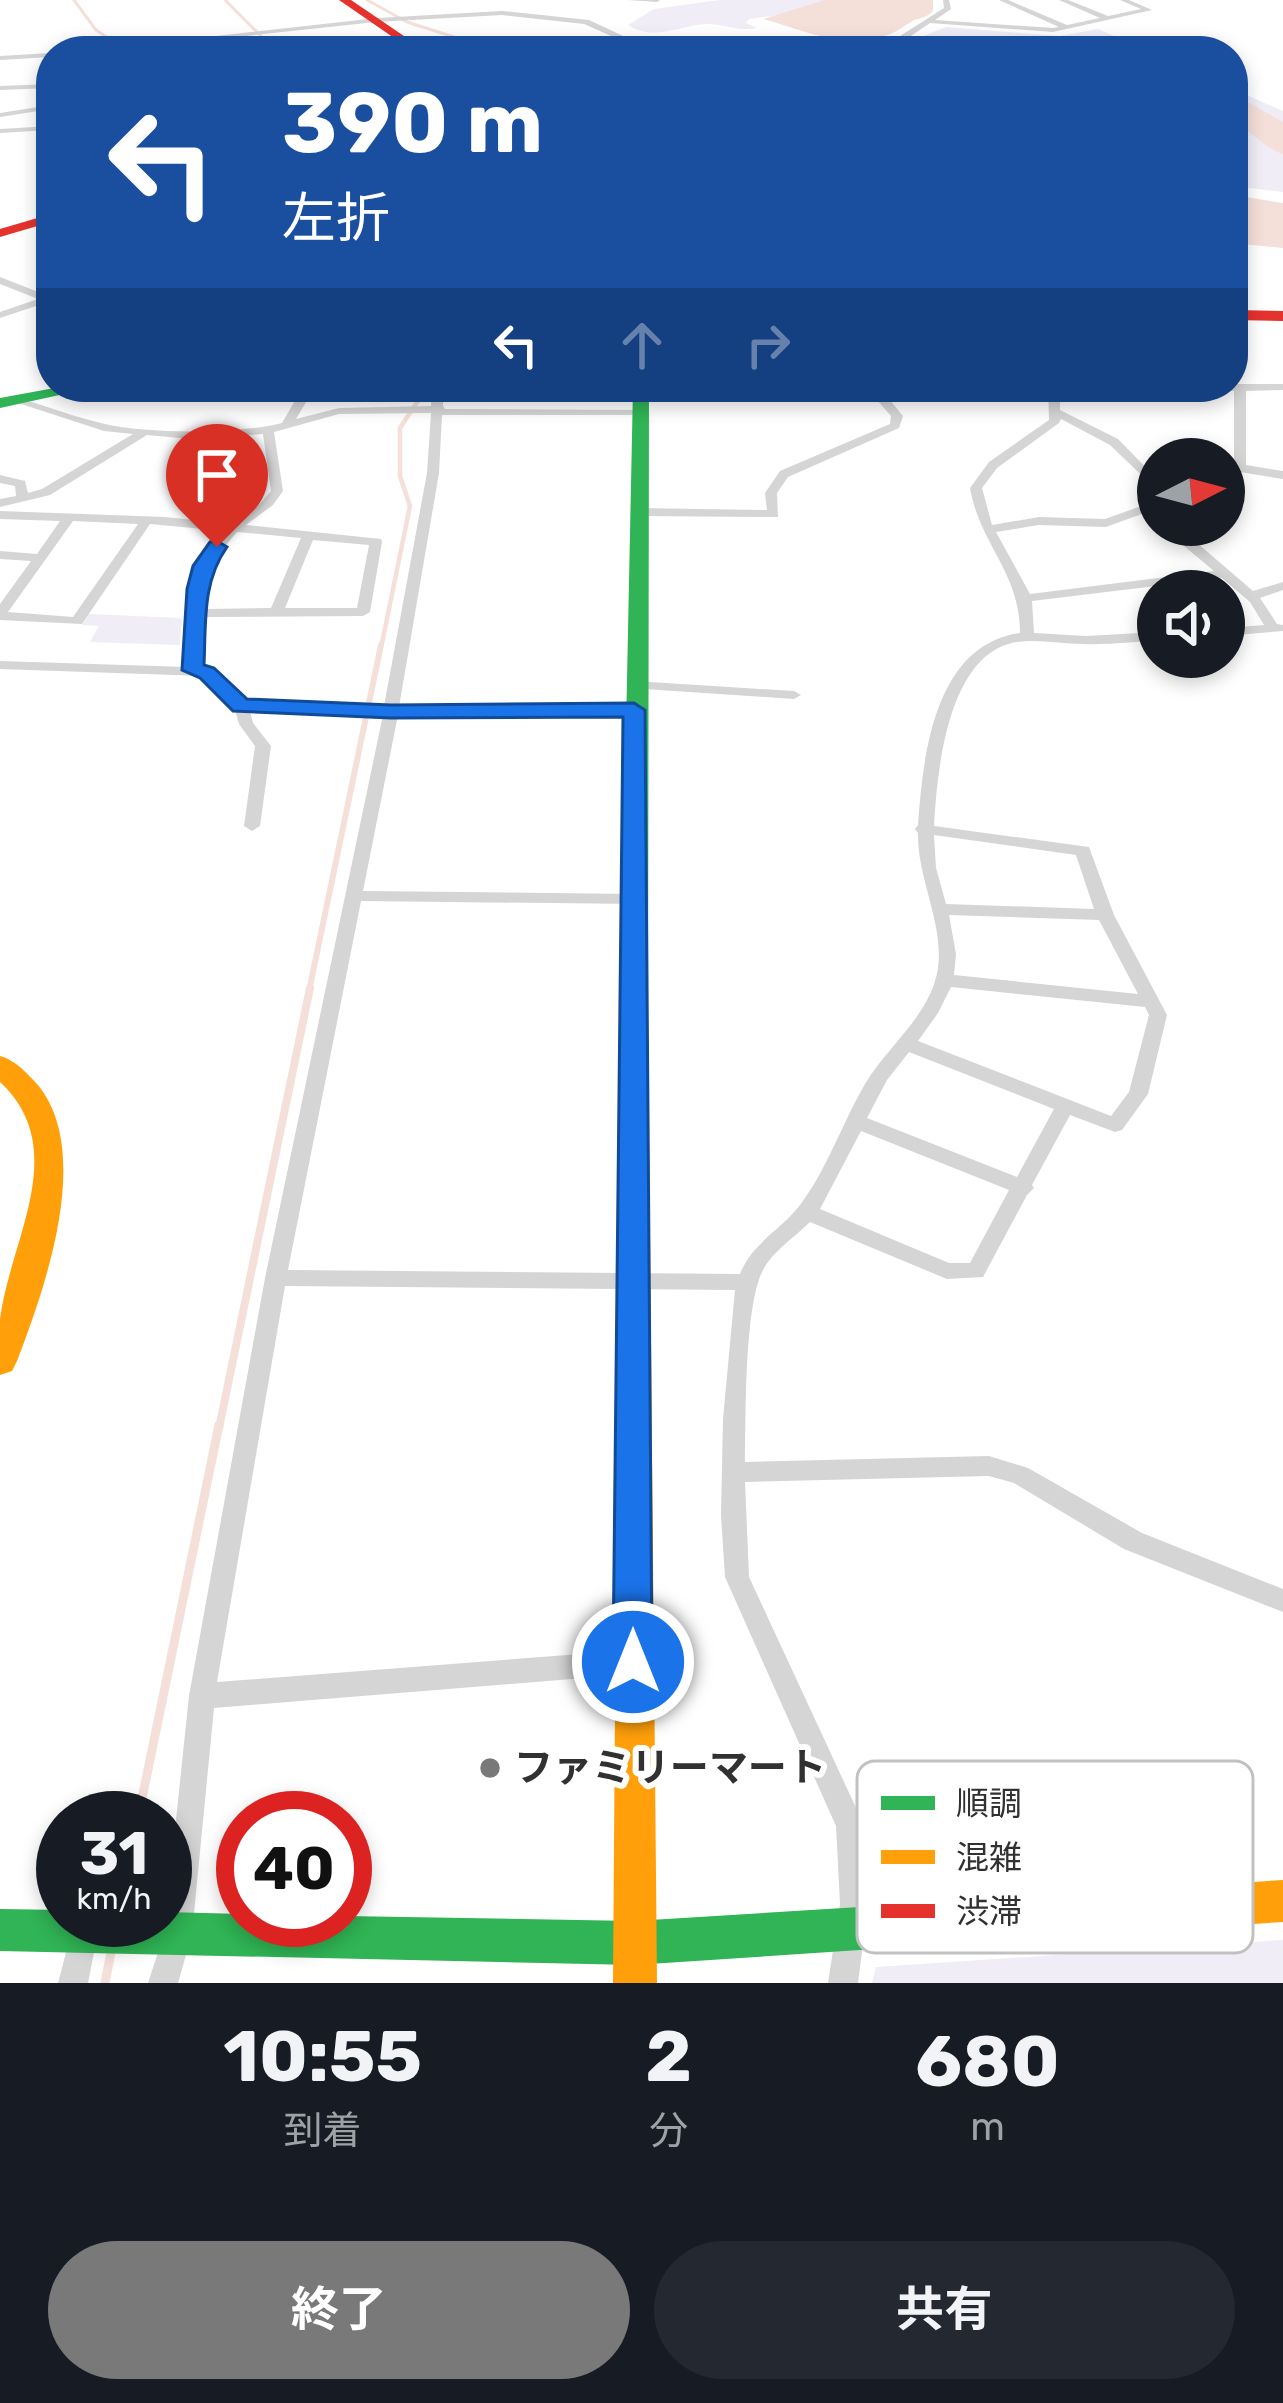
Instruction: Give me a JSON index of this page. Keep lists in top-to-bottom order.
{
  "places": ["ファミリーマート"],
  "legend": ["順調", "混雑", "渋滞"],
  "north": "right",
  "page": {
    "turn": ["390 m", "左折"],
    "speed": "31 km/h",
    "limit": "40",
    "eta": [
      "10:55",
      "到着",
      "2",
      "分",
      "680",
      "m"
    ],
    "buttons": ["終了", "共有"]
  }
}
